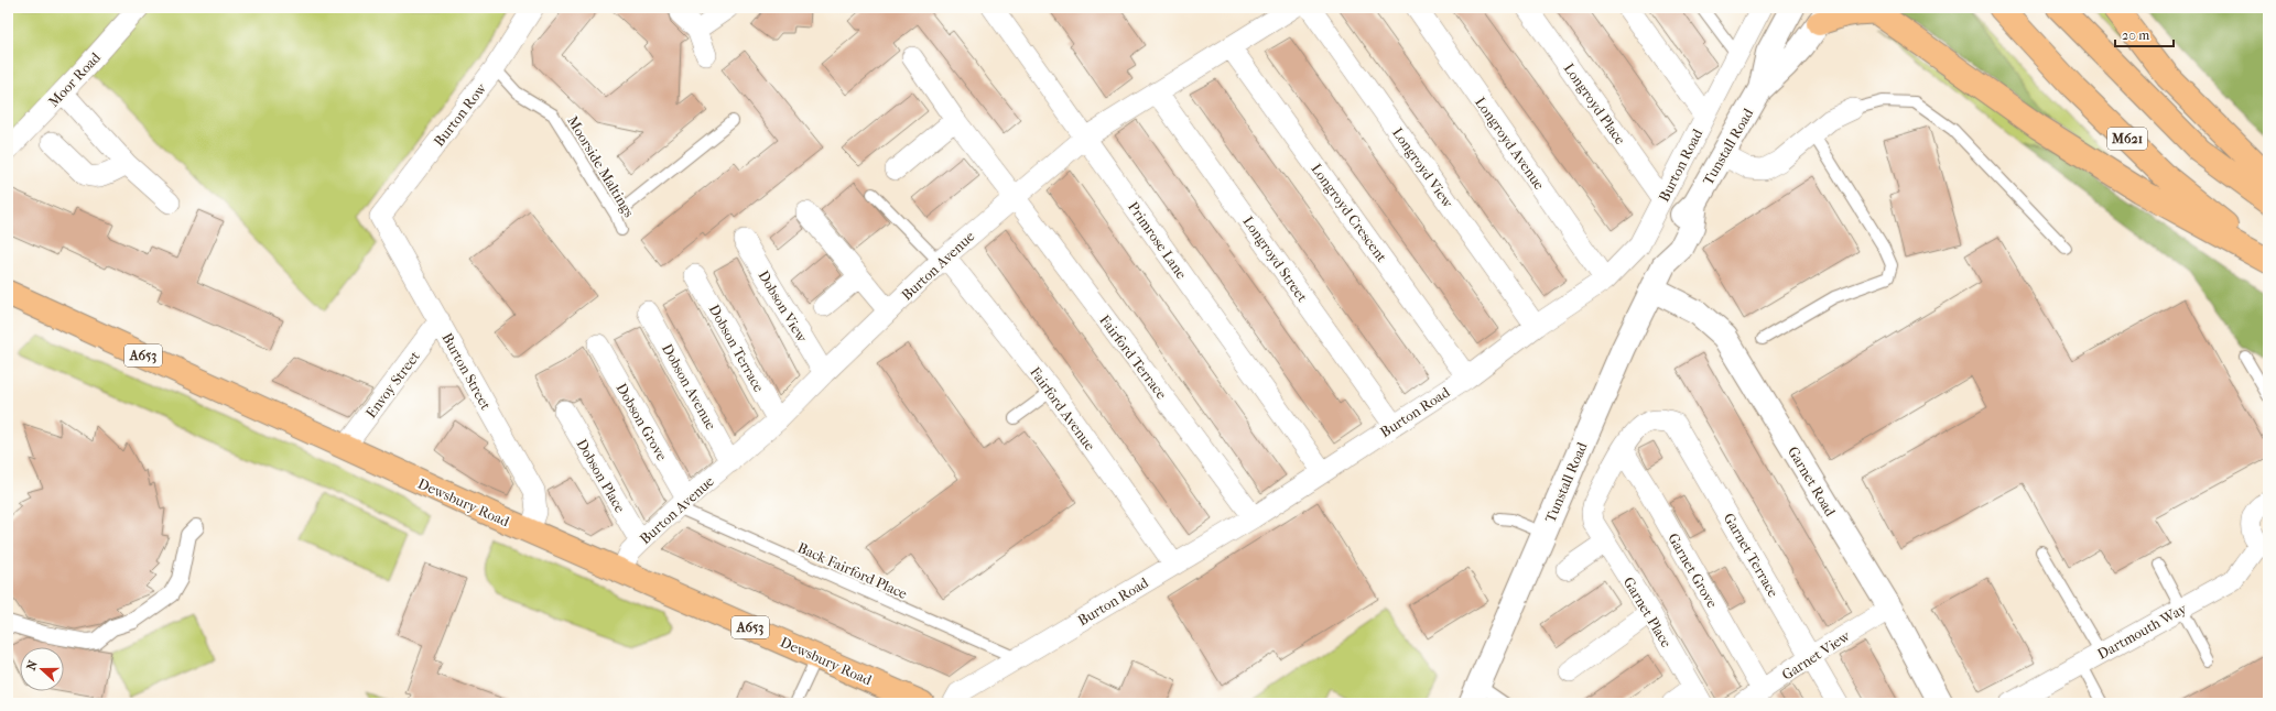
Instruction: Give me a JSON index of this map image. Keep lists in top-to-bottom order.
{
  "streets": {
    "main road": ["M621", "A653", "Dewsbury Road"],
    "street": [
      "Moor Road",
      "Longroyd Place",
      "Burton Row",
      "Longroyd Avenue",
      "Tunstall Road",
      "Burton Road",
      "Longroyd View",
      "Longroyd Crescent",
      "Primrose Lane",
      "Longroyd Street",
      "Burton Avenue",
      "Dobson View",
      "Dobson Terrace",
      "Fairford Terrace",
      "Burton Street",
      "Envoy Street",
      "Dobson Avenue",
      "Fairford Avenue",
      "Dobson Grove",
      "Dobson Place",
      "Garnet Road",
      "Garnet Terrace",
      "Garnet Grove",
      "Garnet Place",
      "Dartmouth Way",
      "Garnet View"
    ],
    "lane": ["Moorside Maltings", "Back Fairford Place"]
  },
  "crossings": [
    ["Longroyd Place", "Burton Road"],
    ["Burton Row", "Moorside Maltings"],
    ["Burton Row", "Burton Street"],
    ["Longroyd Avenue", "Burton Road"],
    ["Tunstall Road", "Garnet Road"],
    ["Burton Road", "Longroyd View"],
    ["Burton Road", "Longroyd Crescent"],
    ["Burton Road", "Primrose Lane"],
    ["Burton Road", "Longroyd Street"],
    ["Burton Road", "Fairford Terrace"],
    ["Burton Road", "Fairford Avenue"],
    ["Burton Road", "Back Fairford Place"],
    ["Longroyd Crescent", "Burton Avenue"],
    ["Primrose Lane", "Burton Avenue"],
    ["Longroyd Street", "Burton Avenue"],
    ["Burton Avenue", "Dobson View"],
    ["Burton Avenue", "Dobson Terrace"],
    ["Burton Avenue", "Fairford Terrace"],
    ["Burton Avenue", "Dobson Avenue"],
    ["Burton Avenue", "Fairford Avenue"],
    ["Burton Avenue", "Dobson Grove"],
    ["Burton Avenue", "Dobson Place"],
    ["Burton Avenue", "Dewsbury Road"],
    ["Burton Avenue", "Back Fairford Place"],
    ["Burton Street", "Envoy Street"],
    ["Burton Street", "Dewsbury Road"],
    ["Envoy Street", "Dewsbury Road"],
    ["Dobson Grove", "Back Fairford Place"],
    ["Garnet Road", "Garnet View"],
    ["Garnet Terrace", "Garnet Grove"],
    ["Garnet Terrace", "Garnet Place"],
    ["Garnet Terrace", "Garnet View"],
    ["Garnet Grove", "Garnet Place"],
    ["Garnet Grove", "Garnet View"]
  ],
  "scale_bar": "20 m",
  "north": "left"
}
